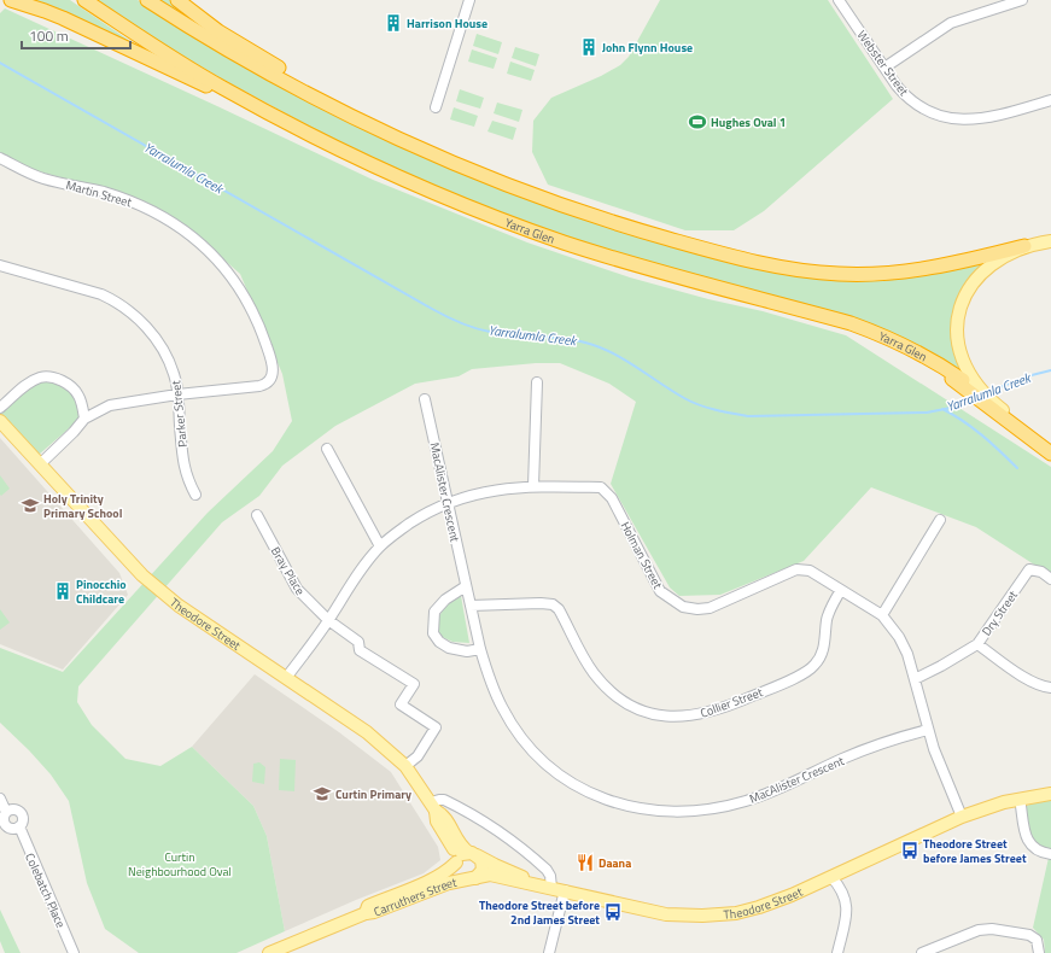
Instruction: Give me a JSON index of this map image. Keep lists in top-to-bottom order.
{
  "streets": {
    "highway": ["Yarra Glen"],
    "main road": ["Theodore Street", "Carruthers Street"],
    "street": [
      "Webster Street",
      "Martin Street",
      "Parker Street",
      "MacAlister Crescent",
      "Holman Street",
      "Bray Place",
      "Dry Street",
      "Collier Street",
      "Colebatch Place"
    ]
  },
  "crossings": [
    ["Martin Street", "Parker Street"],
    ["MacAlister Crescent", "Holman Street"],
    ["MacAlister Crescent", "Collier Street"],
    ["Holman Street", "Bray Place"],
    ["Holman Street", "Dry Street"],
    ["Holman Street", "Theodore Street"],
    ["Holman Street", "Collier Street"],
    ["Bray Place", "Theodore Street"],
    ["Theodore Street", "Carruthers Street"]
  ],
  "water": ["Yarralumla Creek"],
  "parks": ["Curtin Neighbourhood Oval"],
  "places": {
    "building": ["Harrison House", "John Flynn House", "Pinocchio Childcare"],
    "sports": ["Hughes Oval 1"],
    "school or university": ["Holy Trinity Primary School", "Curtin Primary"],
    "bus stop": ["Theodore Street before James Street", "Theodore Street before 2nd James Street"],
    "restaurant": ["Daana"]
  },
  "scale_bar": "100 m"
}
